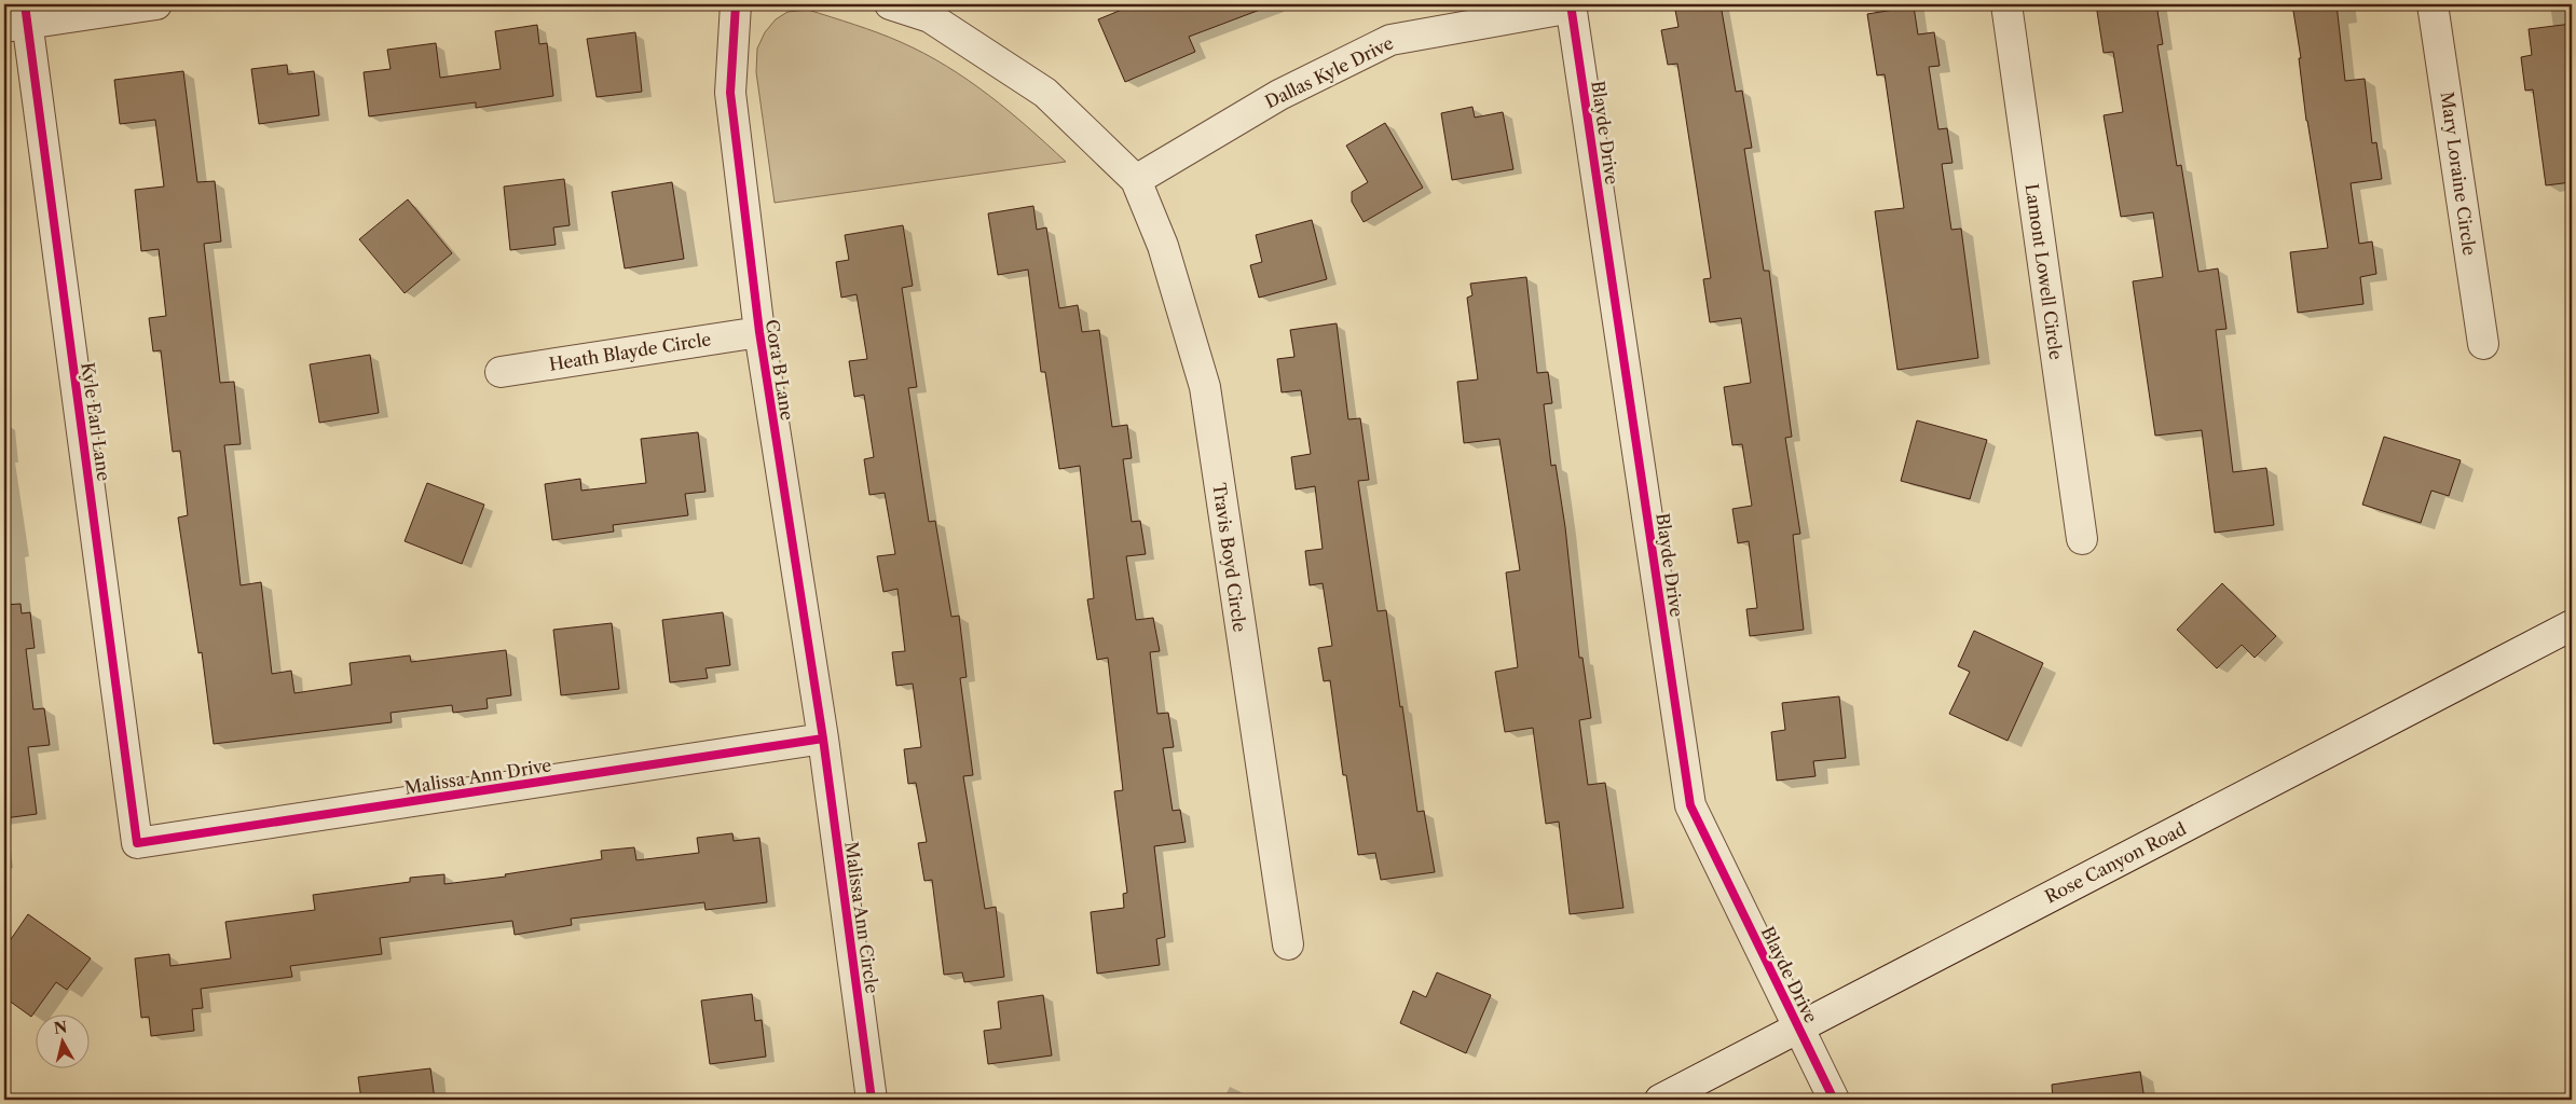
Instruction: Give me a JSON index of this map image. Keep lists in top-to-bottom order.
{
  "streets": {
    "street": [
      "Dallas Kyle Drive",
      "Blayde Drive",
      "Mary Loraine Circle",
      "Lamont Lowell Circle",
      "Heath Blayde Circle",
      "Cora B Lane",
      "Kyle Earl Lane",
      "Travis Boyd Circle",
      "Malissa Ann Drive",
      "Rose Canyon Road",
      "Malissa Ann Circle"
    ]
  },
  "crossings": [
    ["Dallas Kyle Drive", "Blayde Drive"],
    ["Dallas Kyle Drive", "Travis Boyd Circle"],
    ["Blayde Drive", "Rose Canyon Road"],
    ["Heath Blayde Circle", "Cora B Lane"],
    ["Cora B Lane", "Malissa Ann Drive"],
    ["Cora B Lane", "Malissa Ann Circle"],
    ["Kyle Earl Lane", "Malissa Ann Drive"],
    ["Malissa Ann Drive", "Malissa Ann Circle"]
  ],
  "north": "top"
}
